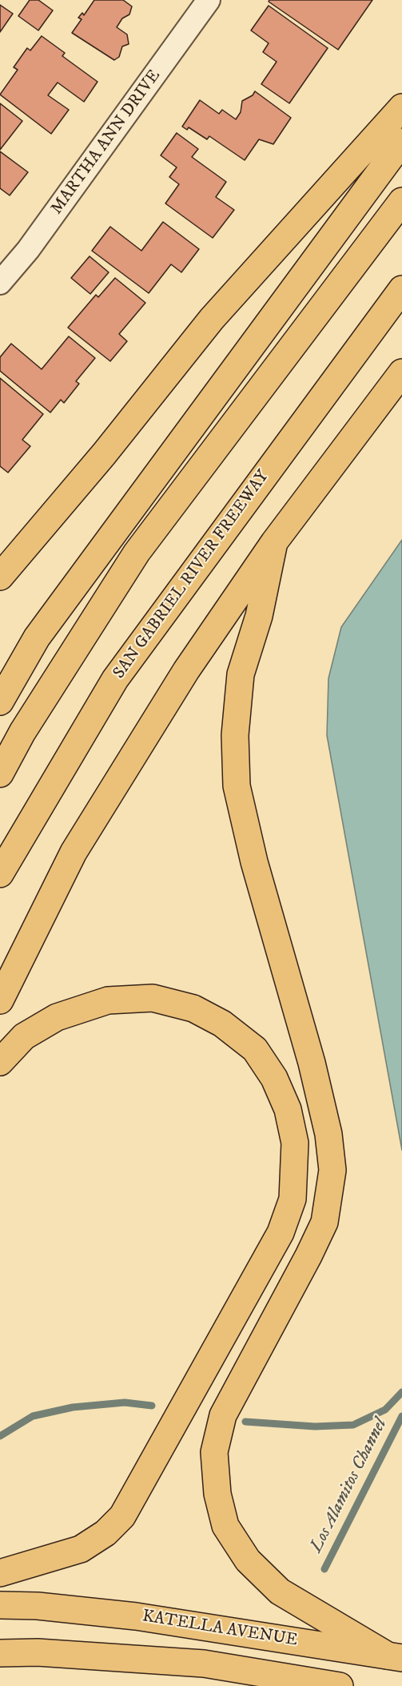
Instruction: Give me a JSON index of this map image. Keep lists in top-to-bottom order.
{
  "streets": {
    "main road": ["SAN GABRIEL RIVER FREEWAY", "KATELLA AVENUE"],
    "street": ["MARTHA ANN DRIVE"]
  },
  "water": ["Los Alamitos Channel"]
}
